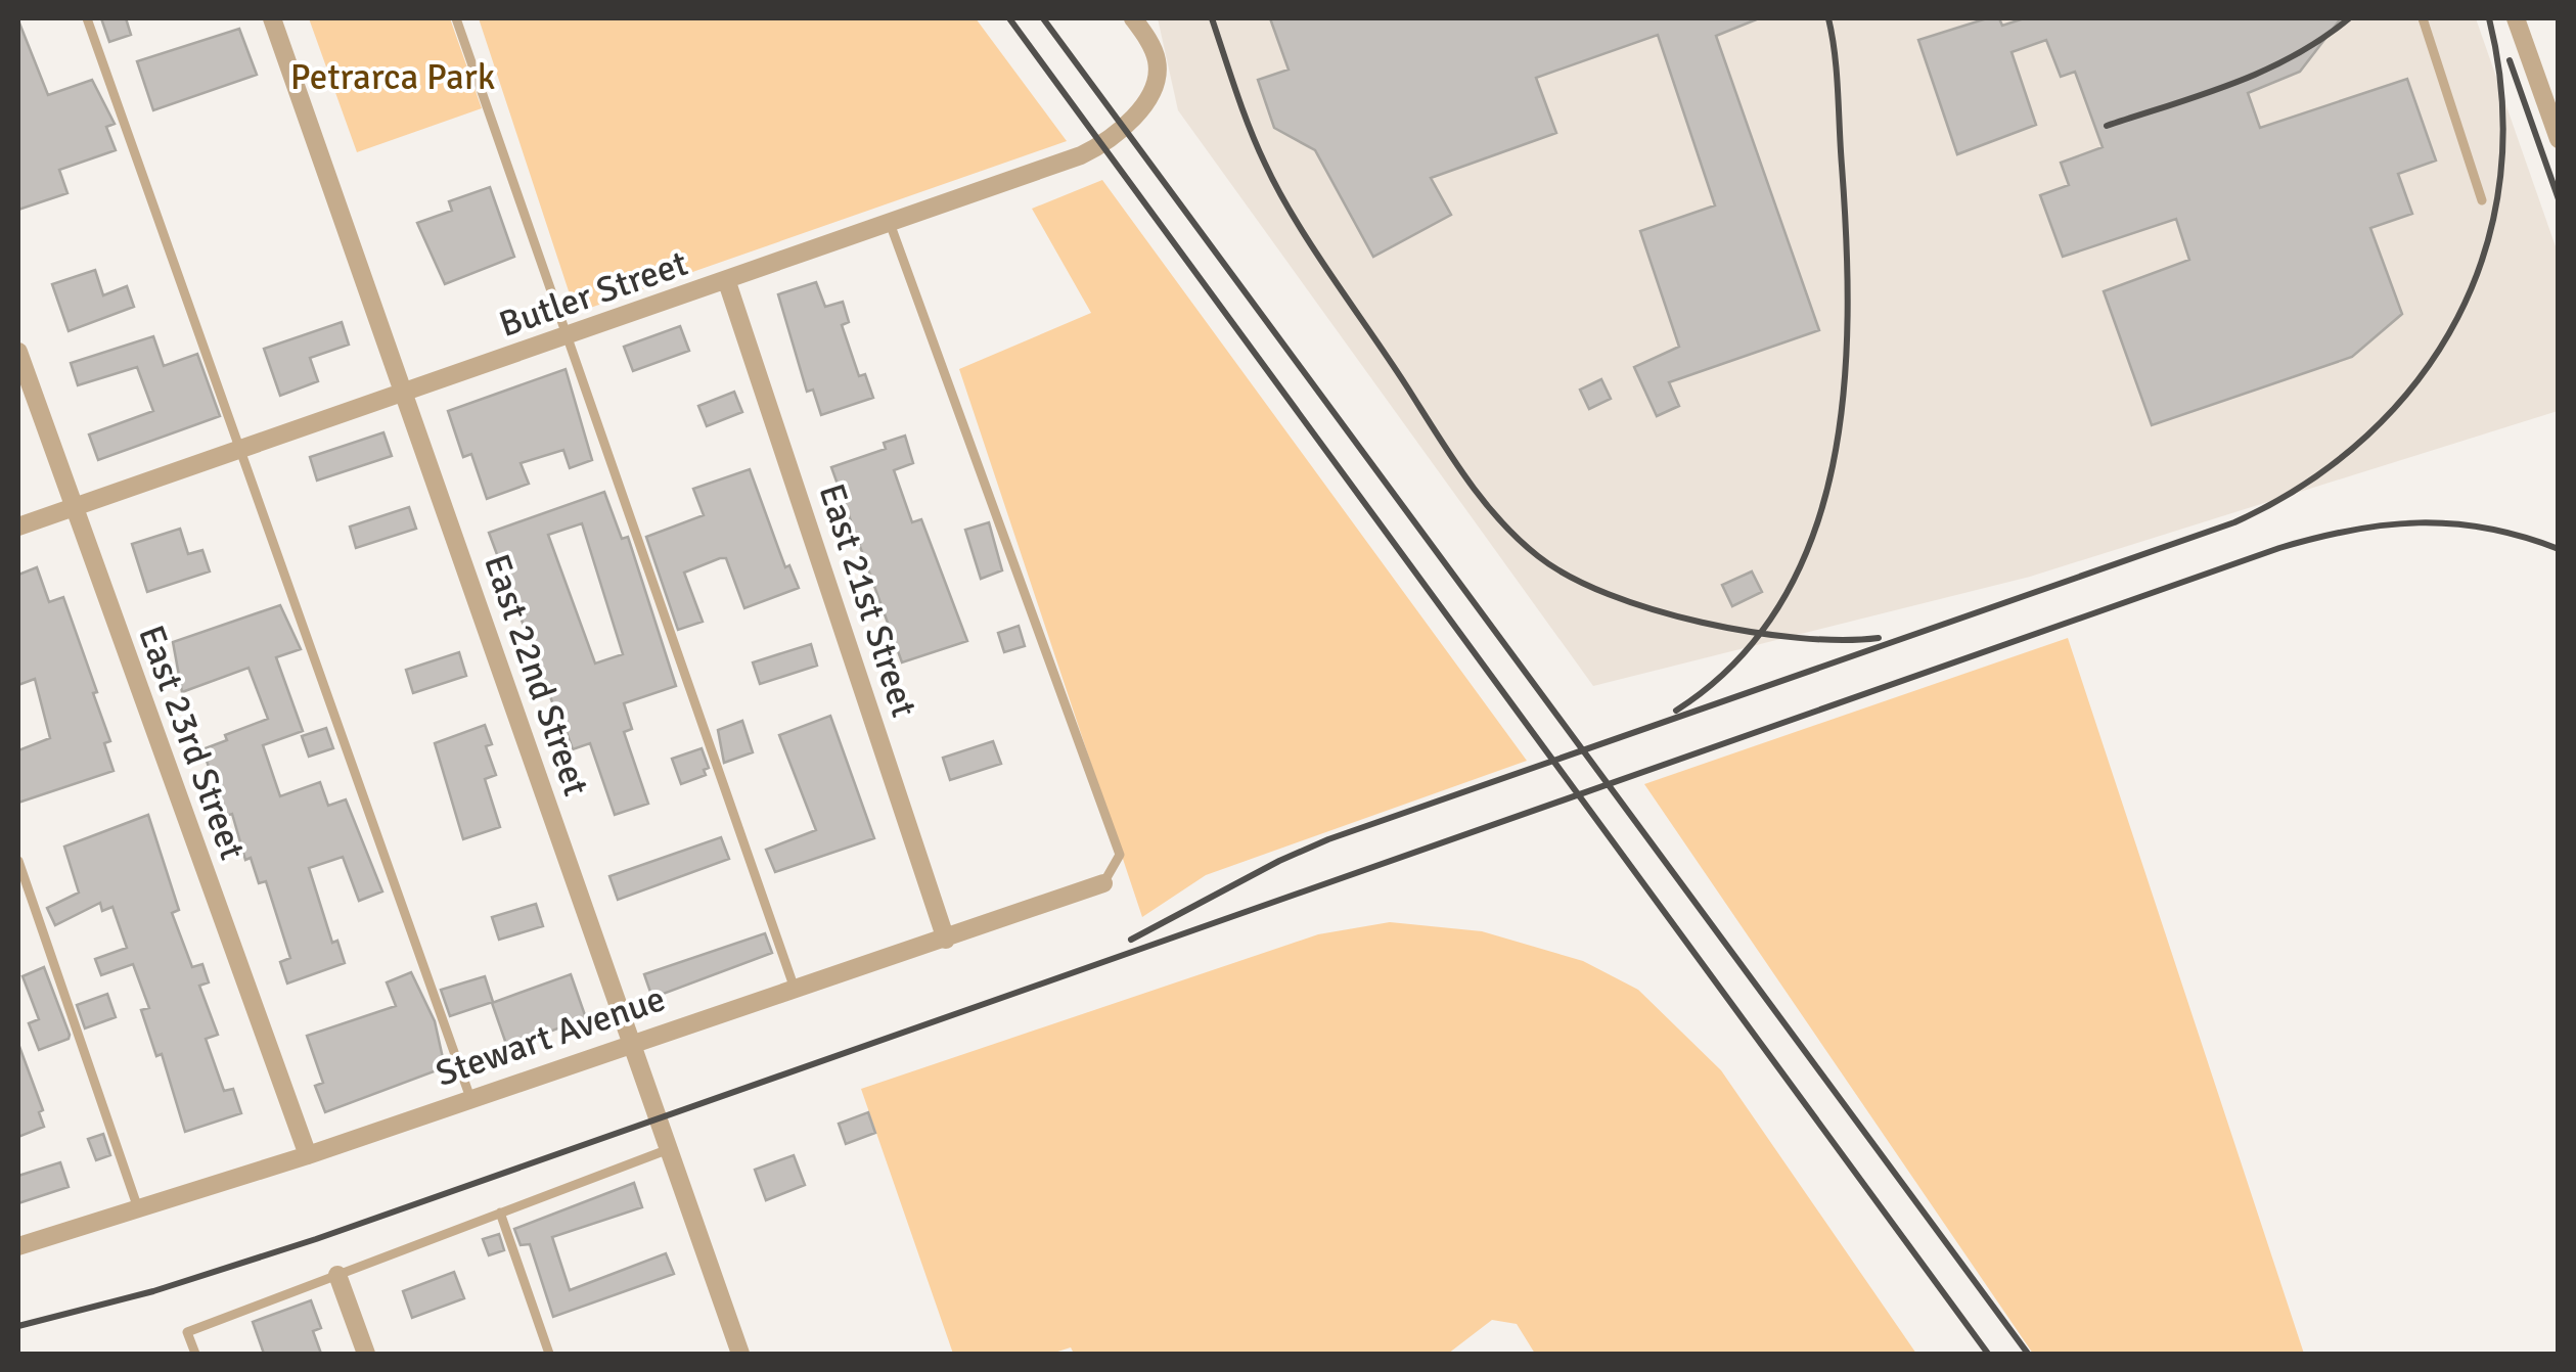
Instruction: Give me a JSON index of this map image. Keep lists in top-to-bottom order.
{
  "streets": {
    "street": [
      "Butler Street",
      "East 21st Street",
      "East 22nd Street",
      "East 23rd Street",
      "Stewart Avenue"
    ]
  },
  "crossings": [
    ["Butler Street", "East 21st Street"],
    ["Butler Street", "East 22nd Street"],
    ["Butler Street", "East 23rd Street"],
    ["East 21st Street", "Stewart Avenue"],
    ["East 22nd Street", "Stewart Avenue"],
    ["East 23rd Street", "Stewart Avenue"]
  ],
  "parks": ["Petrarca Park"]
}
